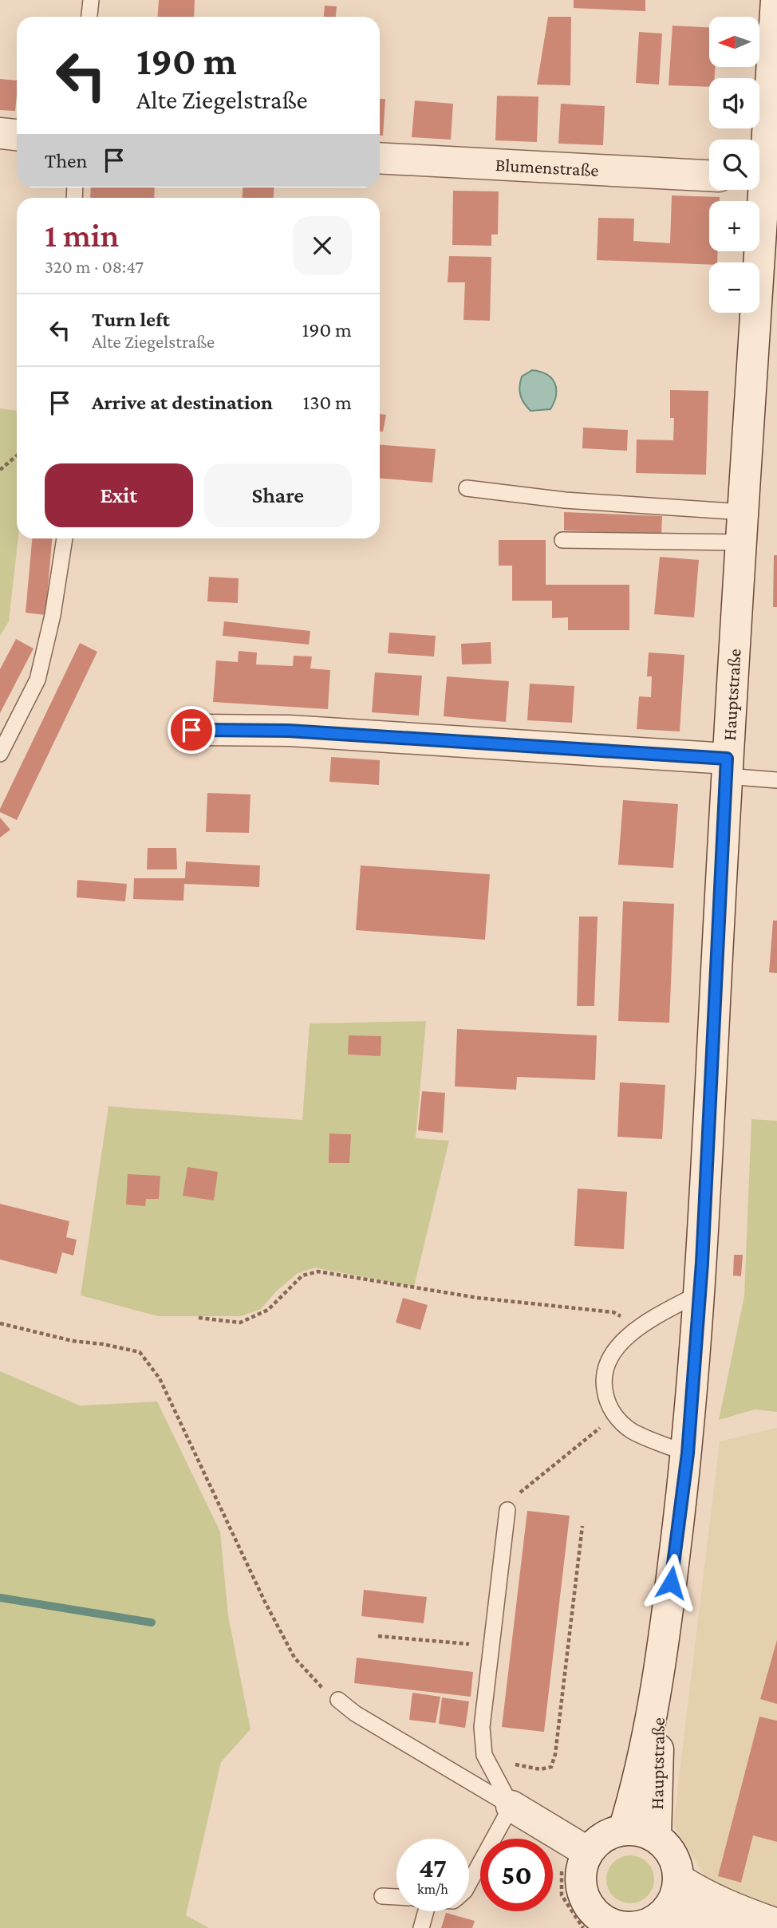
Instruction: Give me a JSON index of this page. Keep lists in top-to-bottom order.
{
  "streets": {
    "main road": ["Blumenstraße", "Hauptstraße"]
  },
  "north": "left",
  "page": {
    "map_buttons": ["+", "−"],
    "turn": ["190 m", "Alte Ziegelstraße"],
    "then": "Then",
    "heading": ["1 min", "320 m · 08:47"],
    "list": [
      {
        "name": "Turn left",
        "note": "Alte Ziegelstraße",
        "value": "190 m"
      },
      {
        "name": "Arrive at destination",
        "value": "130 m"
      }
    ],
    "buttons": ["Exit", "Share"],
    "speed": "47 km/h",
    "limit": "50"
  }
}
